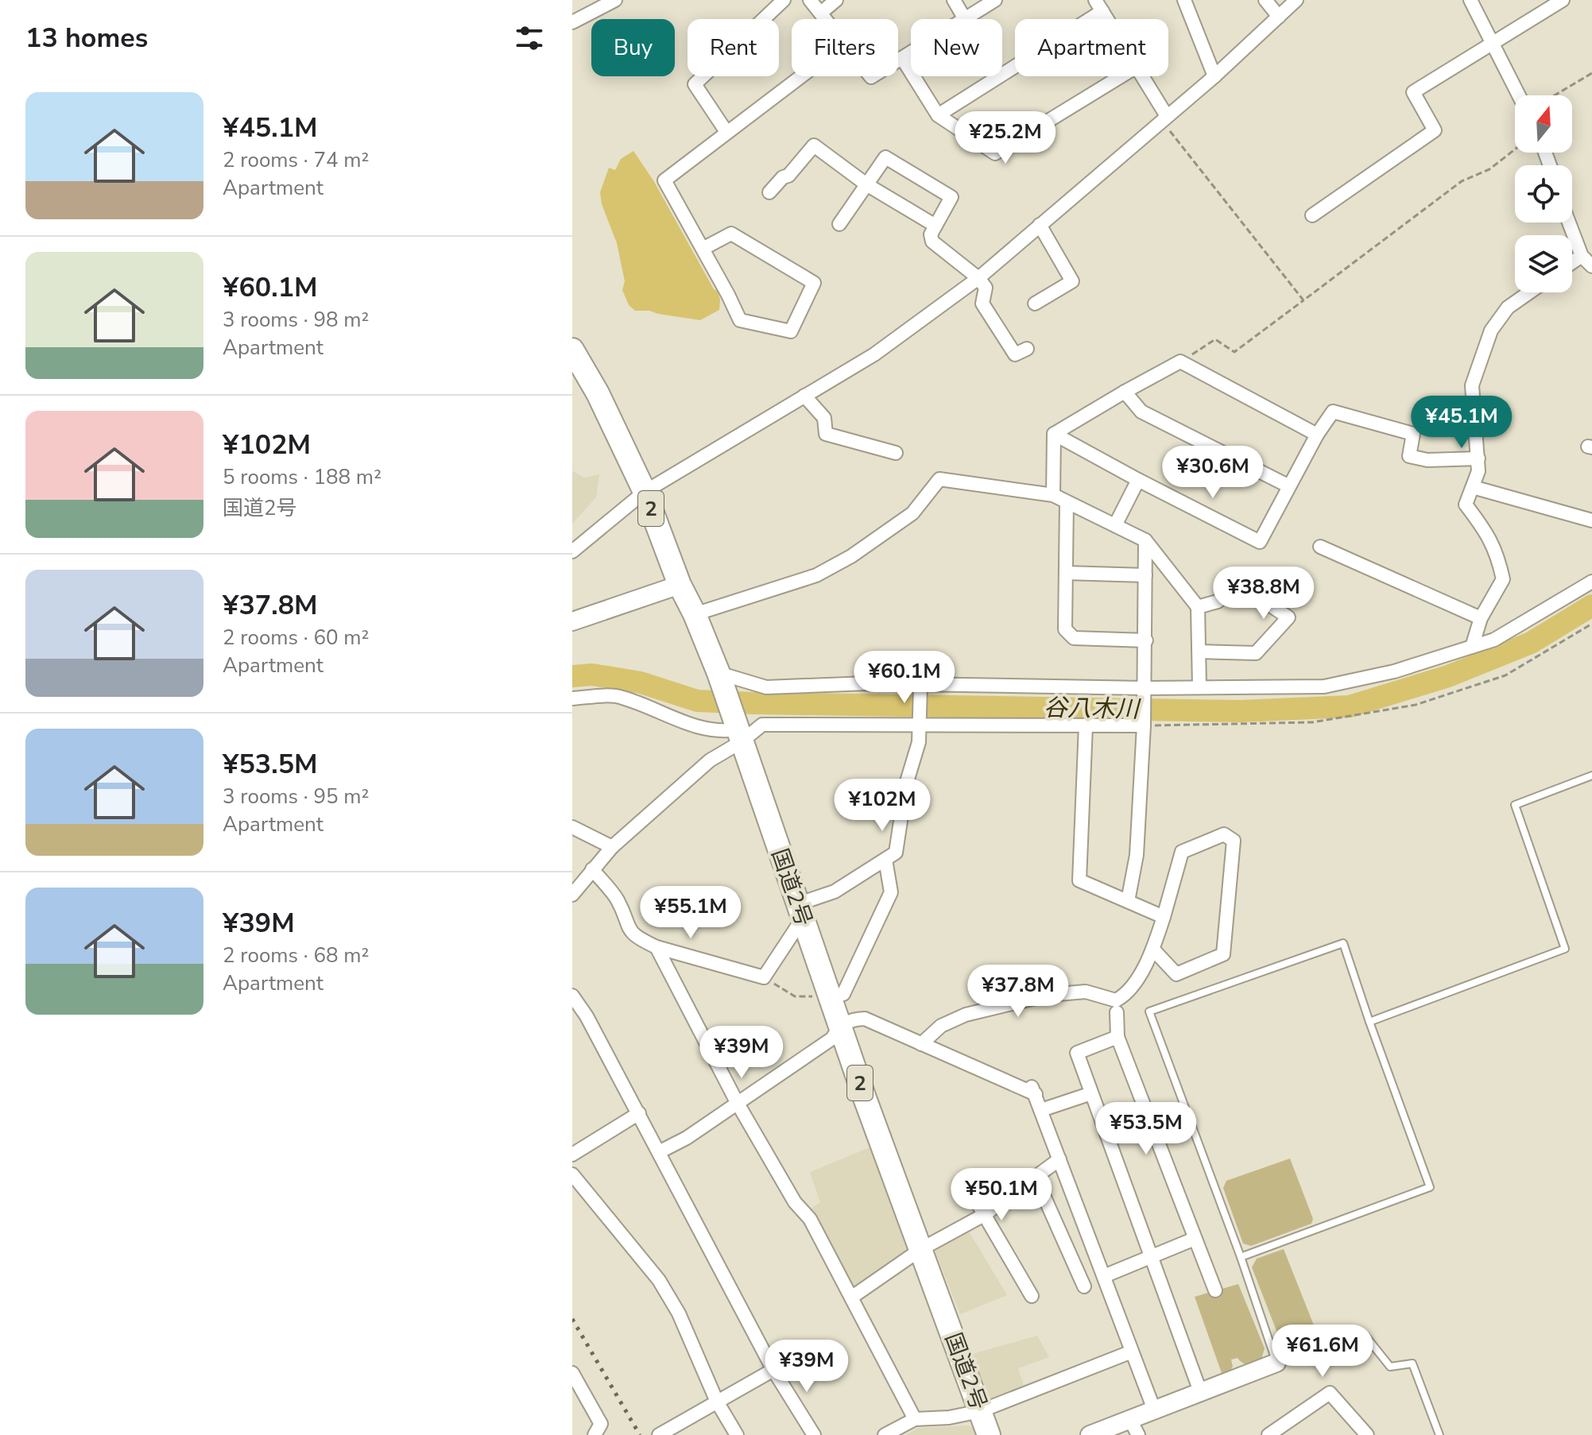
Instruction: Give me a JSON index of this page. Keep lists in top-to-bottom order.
{
  "streets": {
    "highway": ["2", "国道2号"]
  },
  "water": ["谷八木川"],
  "north": "top",
  "page": {
    "heading": "13 homes",
    "chip": [
      "Buy",
      "Rent",
      "Filters",
      "New",
      "Apartment"
    ],
    "list": [
      {
        "name": "¥45.1M",
        "note": "2 rooms · 74 m² · Apartment"
      },
      {
        "name": "¥60.1M",
        "note": "3 rooms · 98 m² · Apartment"
      },
      {
        "name": "¥102M",
        "note": "5 rooms · 188 m² · 国道2号"
      },
      {
        "name": "¥37.8M",
        "note": "2 rooms · 60 m² · Apartment"
      },
      {
        "name": "¥53.5M",
        "note": "3 rooms · 95 m² · Apartment"
      },
      {
        "name": "¥39M",
        "note": "2 rooms · 68 m² · Apartment"
      }
    ],
    "price": [
      "¥25.2M",
      "¥45.1M",
      "¥30.6M",
      "¥38.8M",
      "¥60.1M",
      "¥102M",
      "¥55.1M",
      "¥37.8M",
      "¥39M",
      "¥53.5M",
      "¥50.1M",
      "¥61.6M",
      "¥39M"
    ]
  }
}
